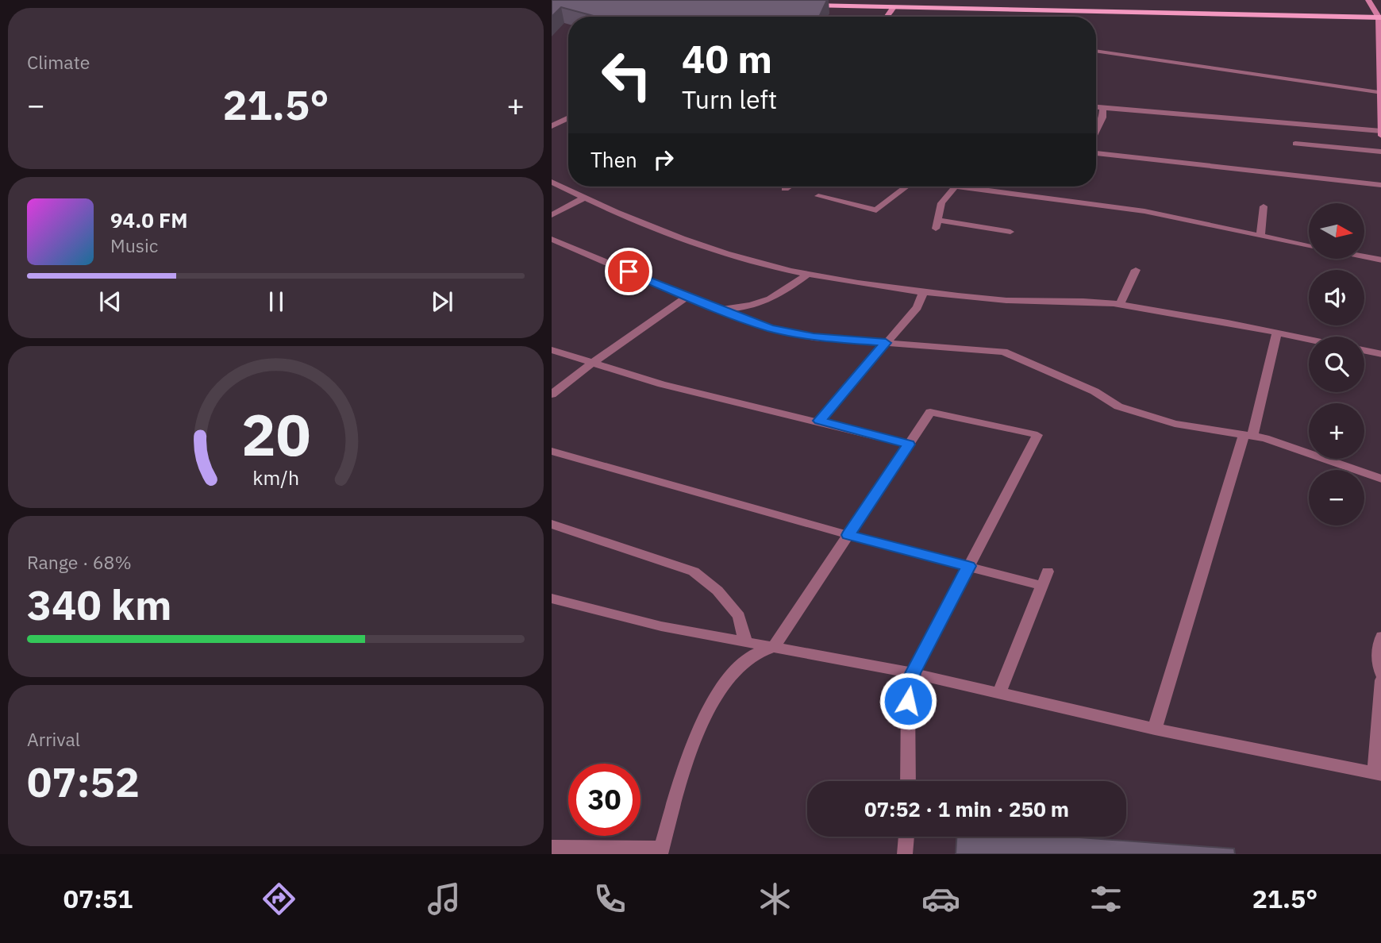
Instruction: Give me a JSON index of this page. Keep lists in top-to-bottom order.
{
  "north": "right",
  "page": {
    "tile": [
      "Climate",
      ["Range · 68%", "340 km"],
      ["Arrival", "07:52"]
    ],
    "turn": ["40 m", "Turn left"],
    "heat": ["−", "21.5°", "+"],
    "then": "Then",
    "song": ["94.0 FM", "Music"],
    "map_buttons": ["+", "−"],
    "limit": "30",
    "trip": "07:52 · 1 min · 250 m",
    "tabs": ["07:51", "21.5°"],
    "gauge": ["20", "km/h"]
  }
}
